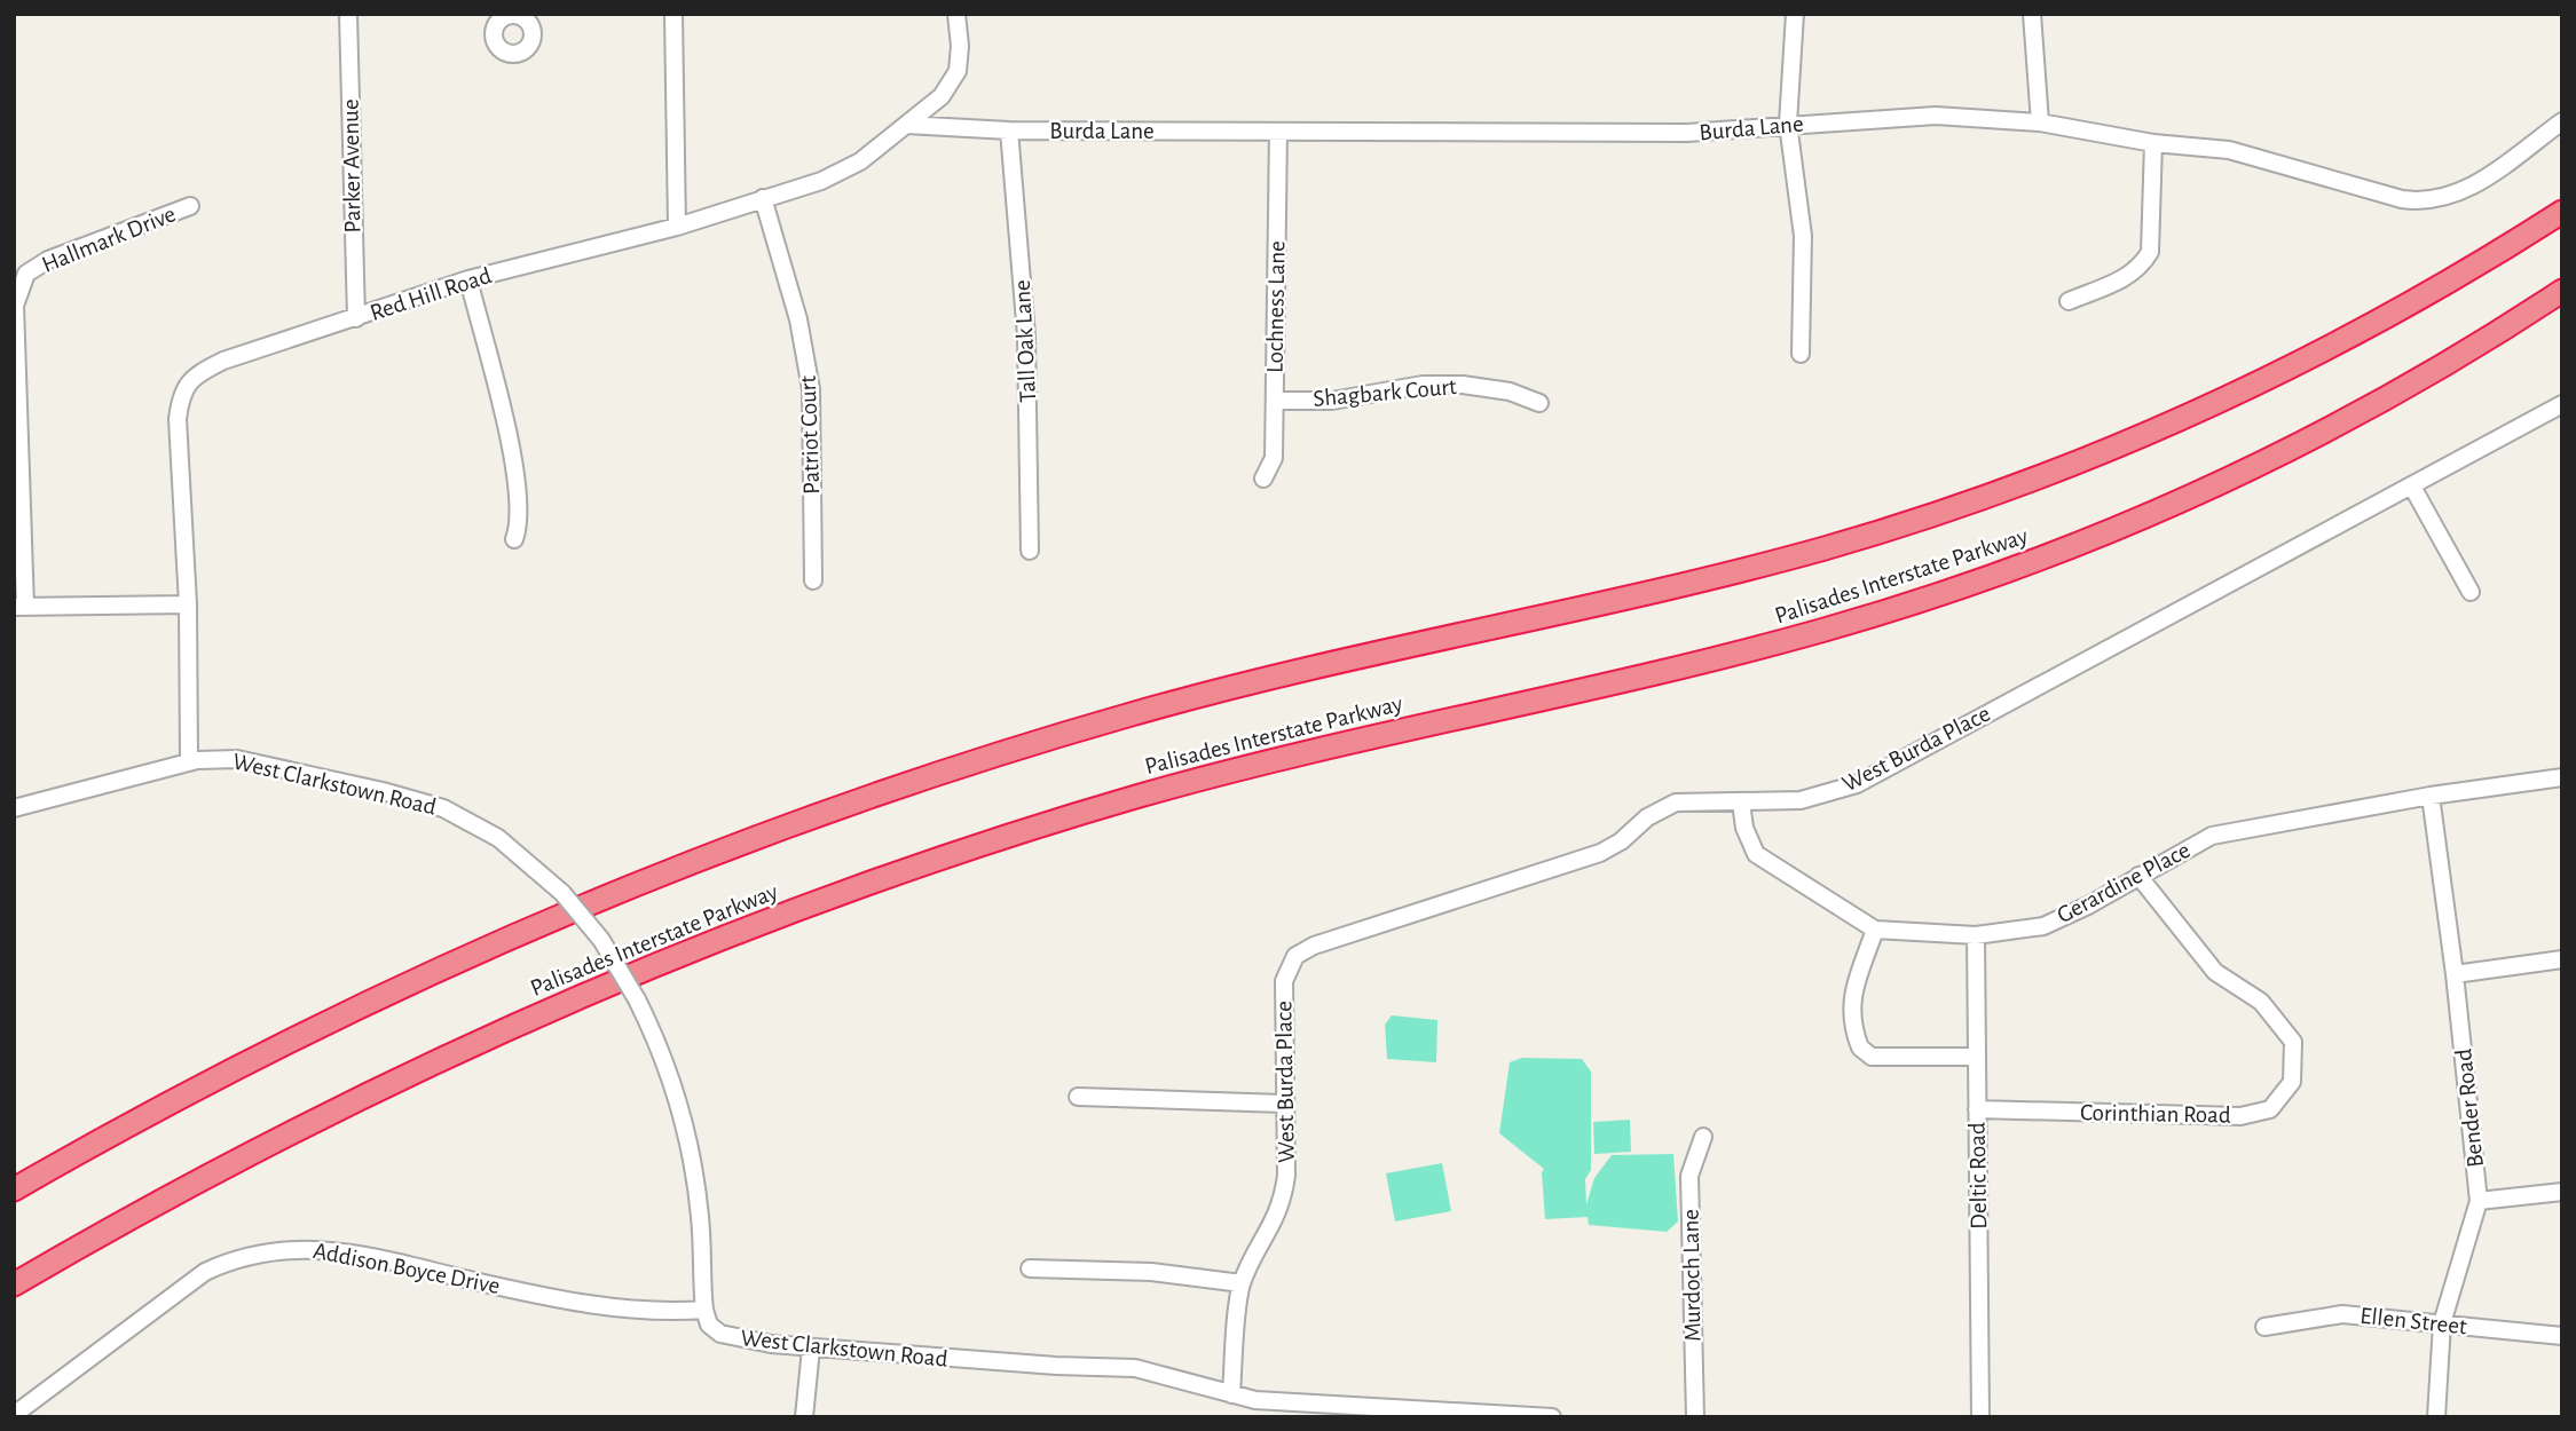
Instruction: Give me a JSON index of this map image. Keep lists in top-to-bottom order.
{
  "streets": {
    "highway": ["Palisades Interstate Parkway"],
    "street": [
      "Burda Lane",
      "Parker Avenue",
      "Hallmark Drive",
      "Red Hill Road",
      "Lochness Lane",
      "Tall Oak Lane",
      "Shagbark Court",
      "Patriot Court",
      "West Burda Place",
      "West Clarkstown Road",
      "Gerardine Place",
      "Bender Road",
      "Corinthian Road",
      "Deltic Road",
      "Addison Boyce Drive",
      "Murdoch Lane",
      "Ellen Street"
    ]
  },
  "crossings": [
    ["Burda Lane", "Red Hill Road"],
    ["Burda Lane", "Lochness Lane"],
    ["Burda Lane", "Tall Oak Lane"],
    ["Parker Avenue", "Red Hill Road"],
    ["Red Hill Road", "Patriot Court"],
    ["Red Hill Road", "West Clarkstown Road"],
    ["Lochness Lane", "Shagbark Court"],
    ["West Burda Place", "West Clarkstown Road"],
    ["West Burda Place", "Gerardine Place"],
    ["West Clarkstown Road", "Addison Boyce Drive"],
    ["Gerardine Place", "Bender Road"],
    ["Gerardine Place", "Corinthian Road"],
    ["Gerardine Place", "Deltic Road"],
    ["Bender Road", "Ellen Street"],
    ["Corinthian Road", "Deltic Road"]
  ]
}
